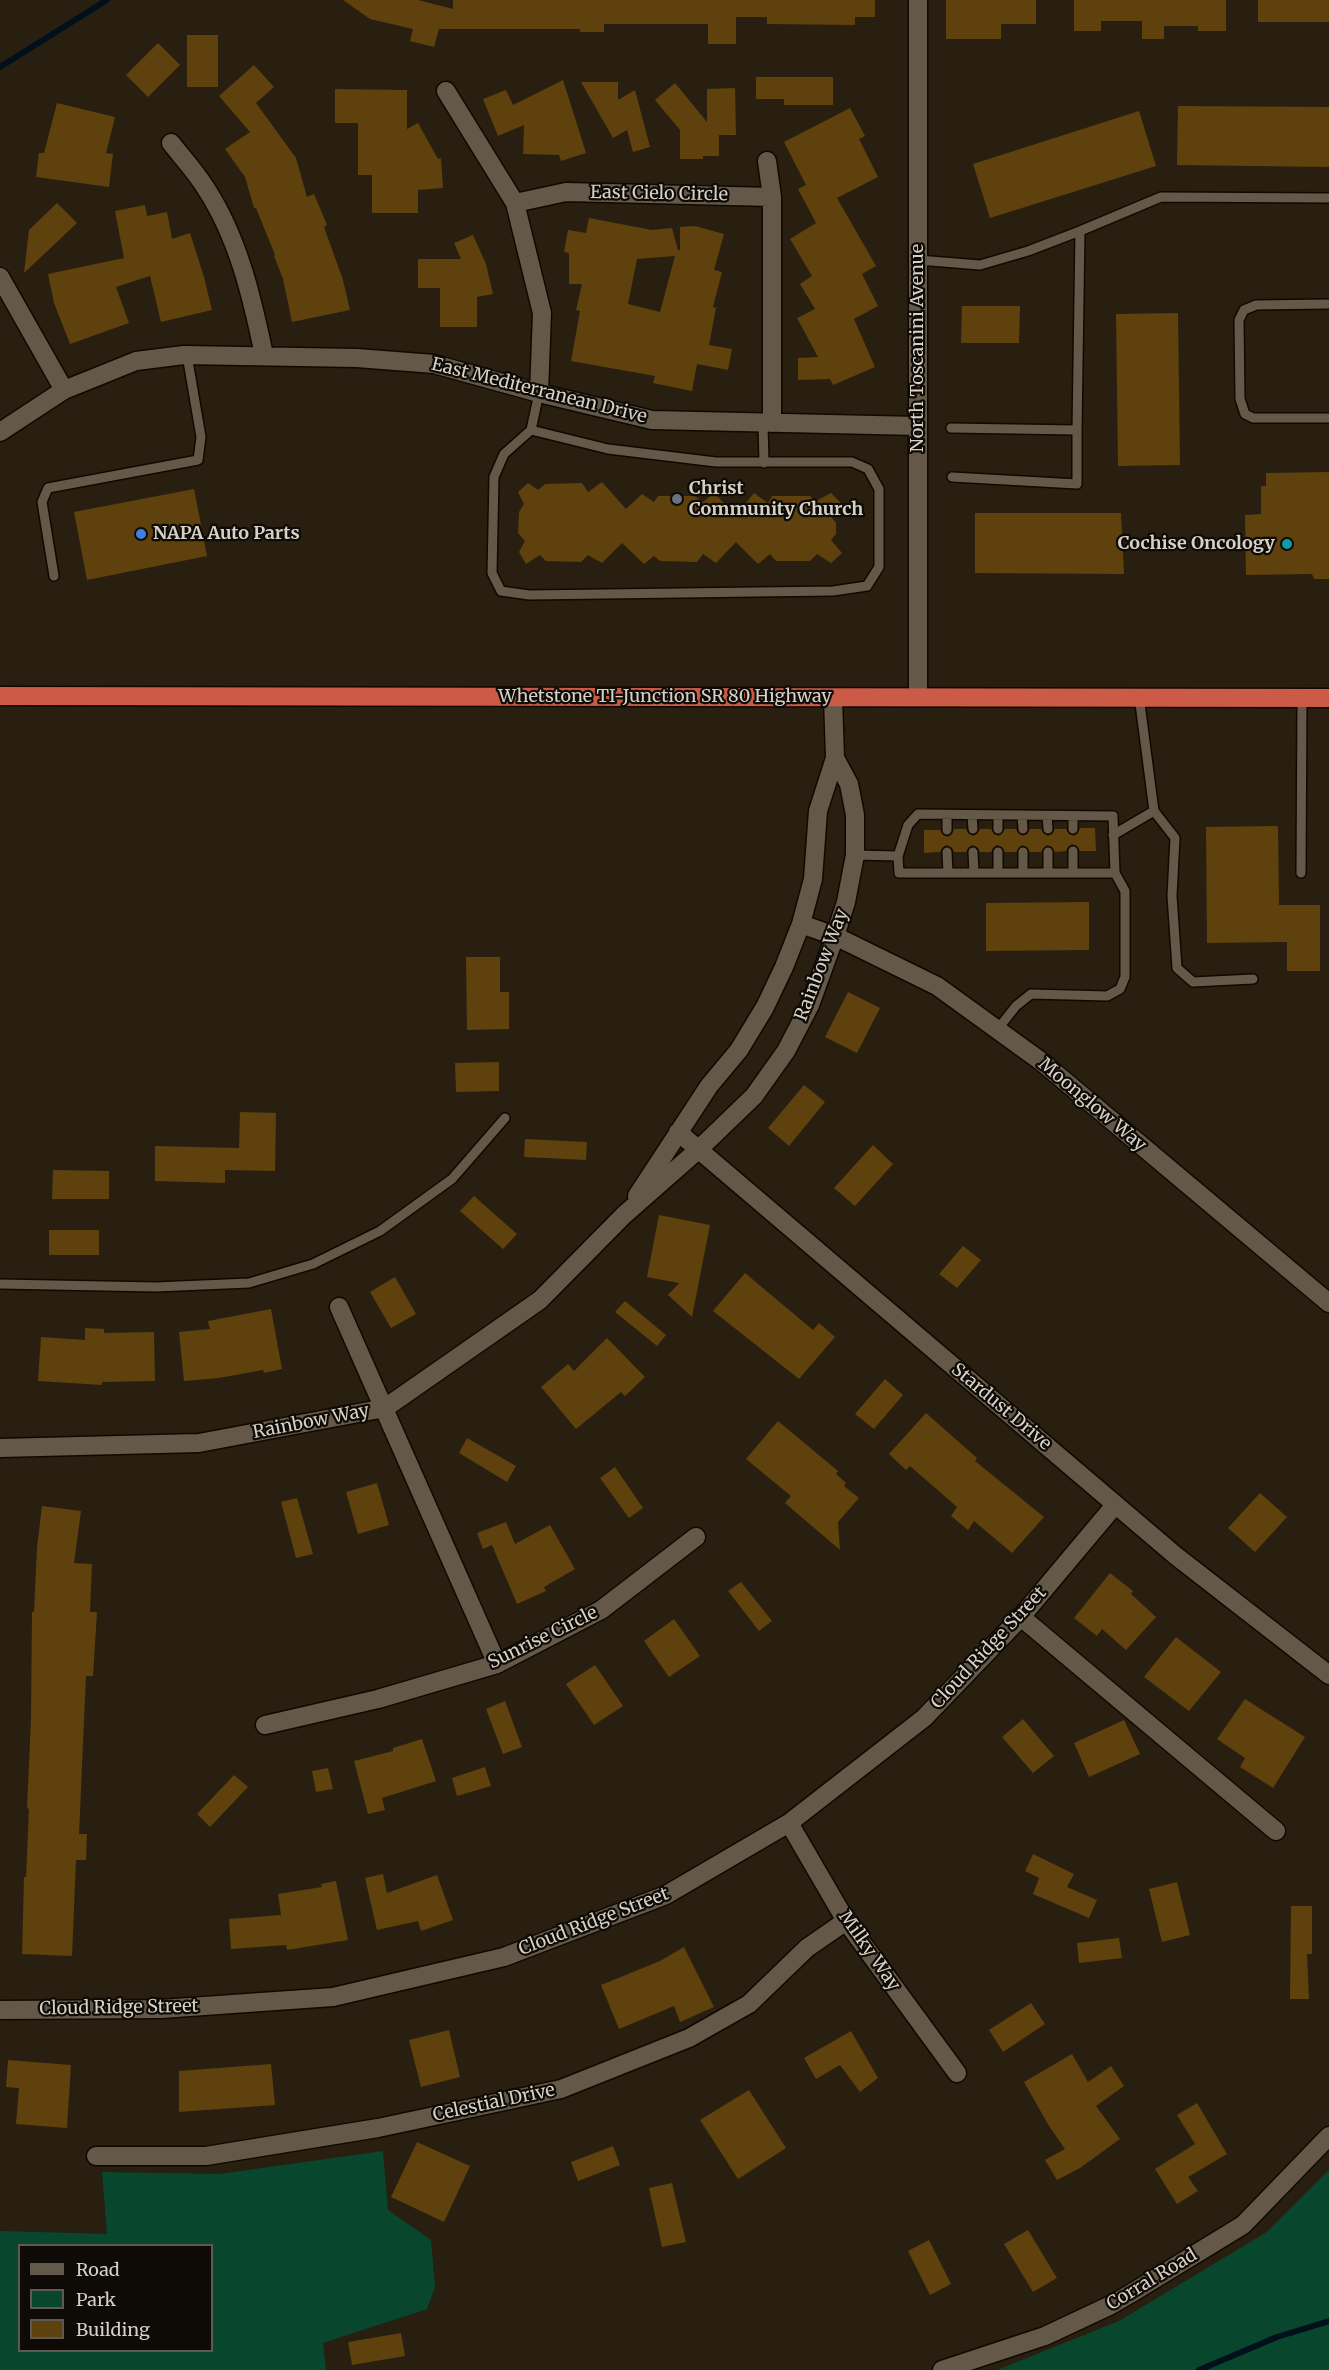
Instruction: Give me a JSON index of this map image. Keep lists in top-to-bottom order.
{
  "streets": {
    "highway": ["Whetstone TI-Junction SR 80 Highway"],
    "street": [
      "East Cielo Circle",
      "North Toscanini Avenue",
      "East Mediterranean Drive",
      "Rainbow Way",
      "Moonglow Way",
      "Stardust Drive",
      "Sunrise Circle",
      "Cloud Ridge Street",
      "Milky Way",
      "Celestial Drive",
      "Corral Road"
    ]
  },
  "crossings": [
    ["North Toscanini Avenue", "East Mediterranean Drive"],
    ["North Toscanini Avenue", "Whetstone TI-Junction SR 80 Highway"],
    ["Whetstone TI-Junction SR 80 Highway", "Rainbow Way"],
    ["Rainbow Way", "Moonglow Way"],
    ["Rainbow Way", "Stardust Drive"],
    ["Stardust Drive", "Cloud Ridge Street"],
    ["Cloud Ridge Street", "Milky Way"],
    ["Milky Way", "Celestial Drive"]
  ],
  "places": ["Christ Community Church", "NAPA Auto Parts", "Cochise Oncology"],
  "legend": ["Road", "Park", "Building"]
}
